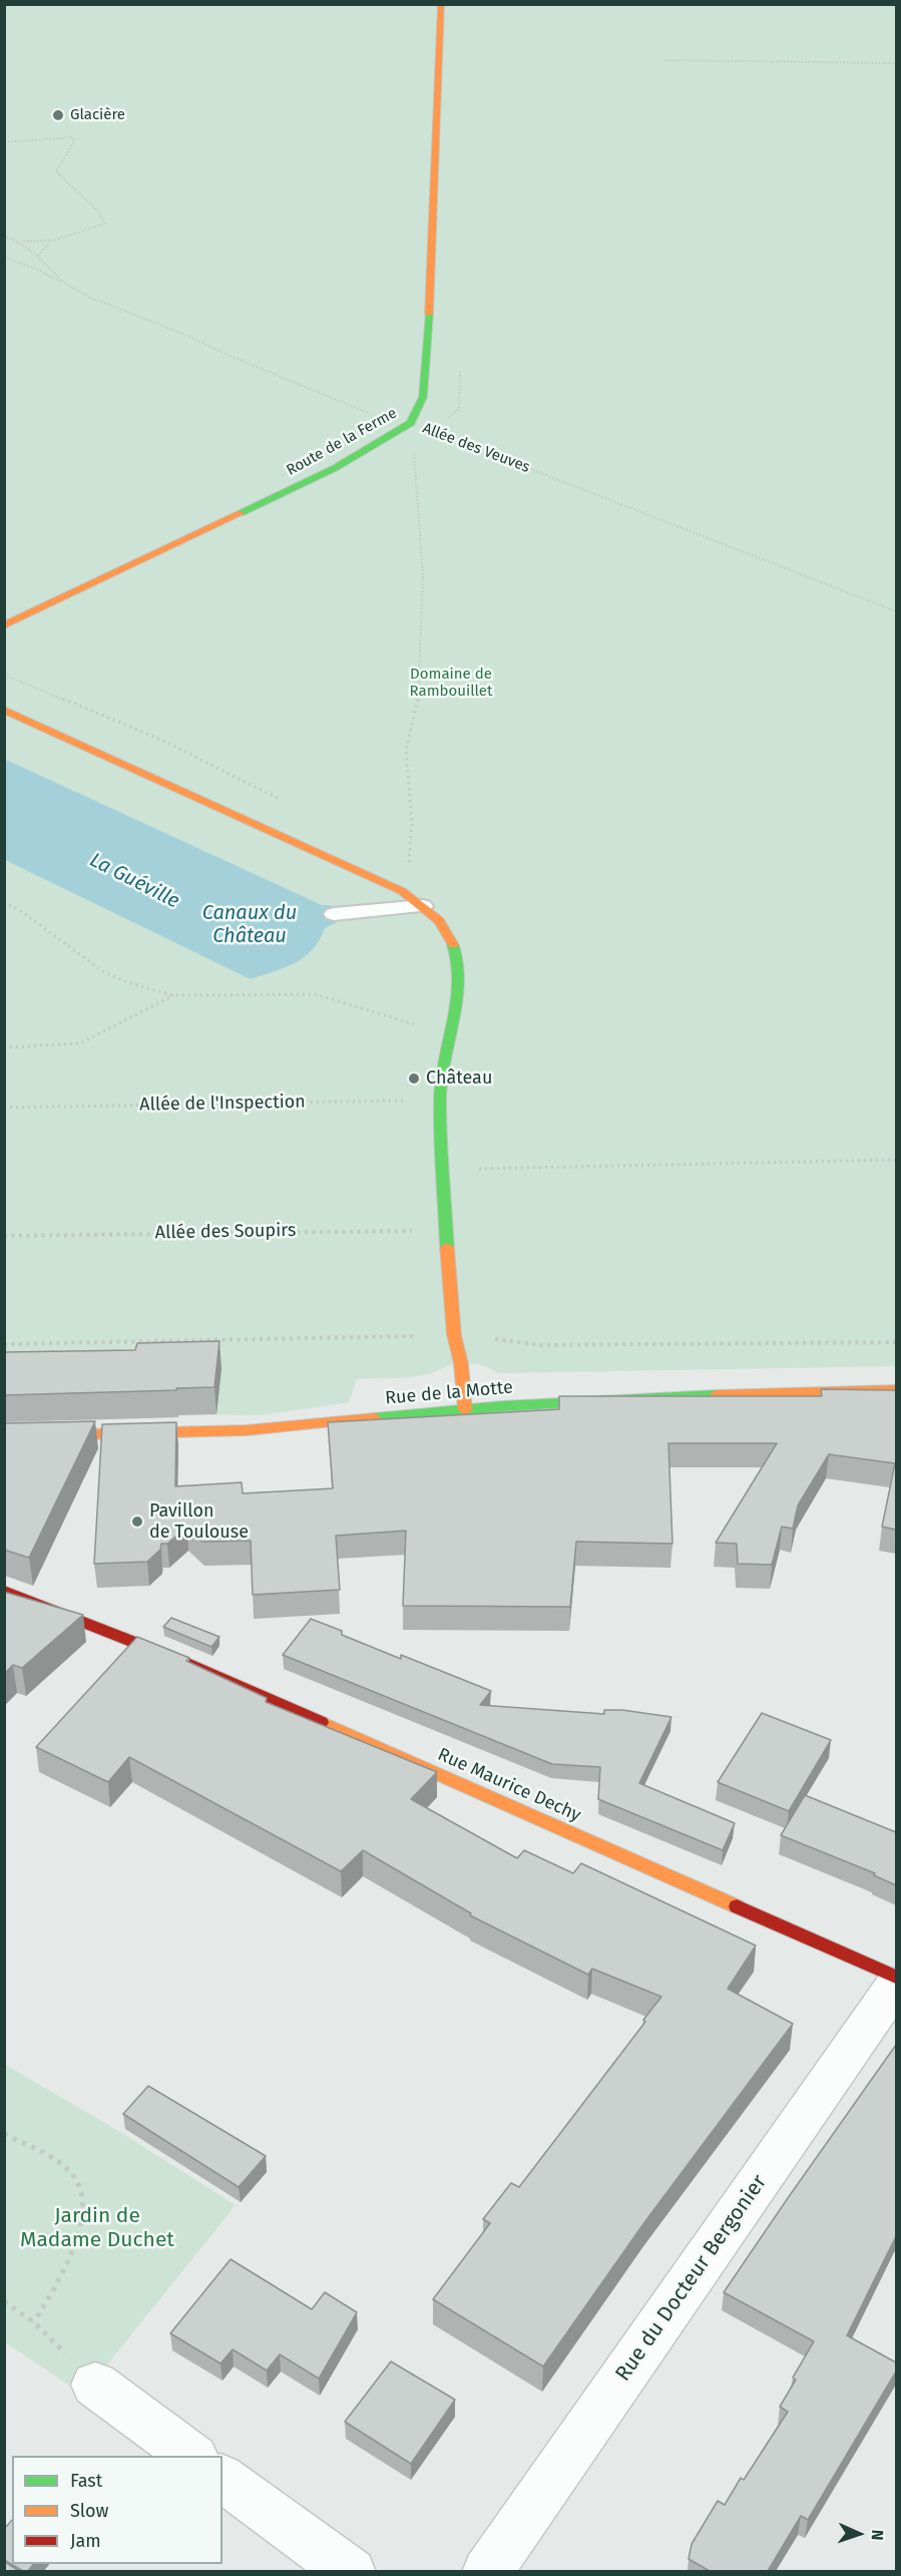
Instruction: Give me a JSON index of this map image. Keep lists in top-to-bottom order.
{
  "streets": {
    "street": [
      "Route de la Ferme",
      "Rue de la Motte",
      "Rue Maurice Dechy",
      "Rue du Docteur Bergonier"
    ],
    "path": ["Allée des Veuves", "Allée de l'Inspection", "Allée des Soupirs"]
  },
  "crossings": [
    ["Route de la Ferme", "Allée des Veuves"]
  ],
  "water": ["La Guéville", "Canaux du Château"],
  "parks": ["Domaine de Rambouillet", "Jardin de Madame Duchet"],
  "places": ["Glacière", "Château", "Pavillon de Toulouse"],
  "legend": ["Fast", "Slow", "Jam"],
  "north": "right"
}
